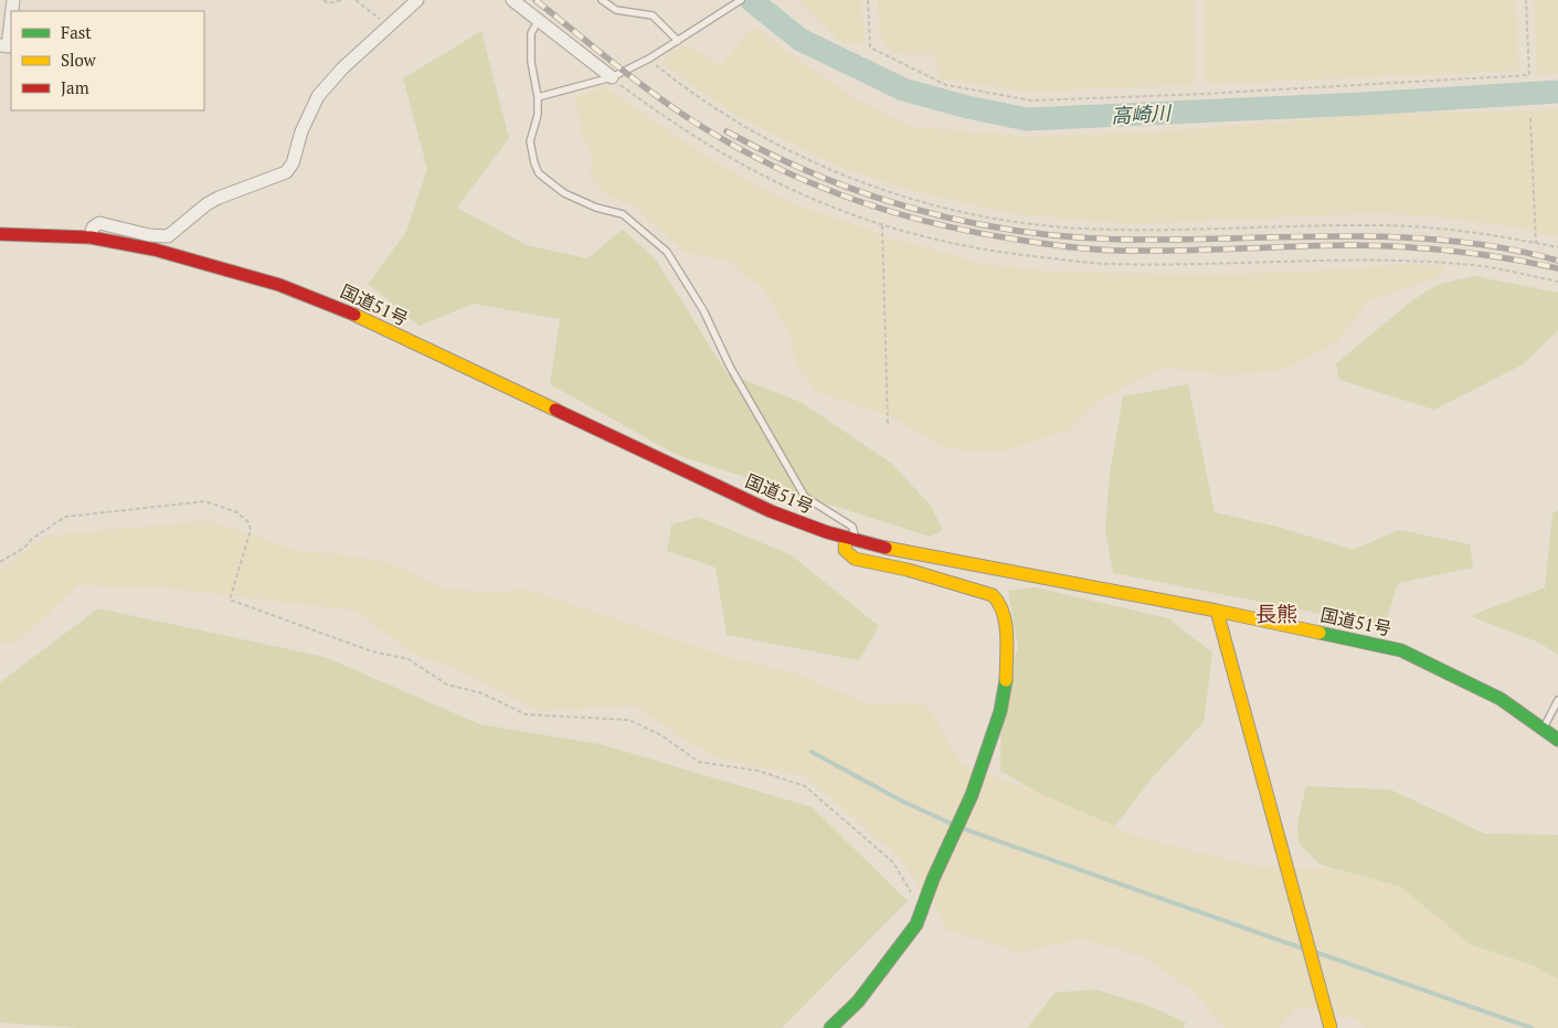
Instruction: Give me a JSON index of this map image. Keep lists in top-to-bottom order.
{
  "streets": {
    "main road": ["国道51号"]
  },
  "districts": ["長熊"],
  "water": ["高崎川"],
  "legend": ["Fast", "Slow", "Jam"]
}
